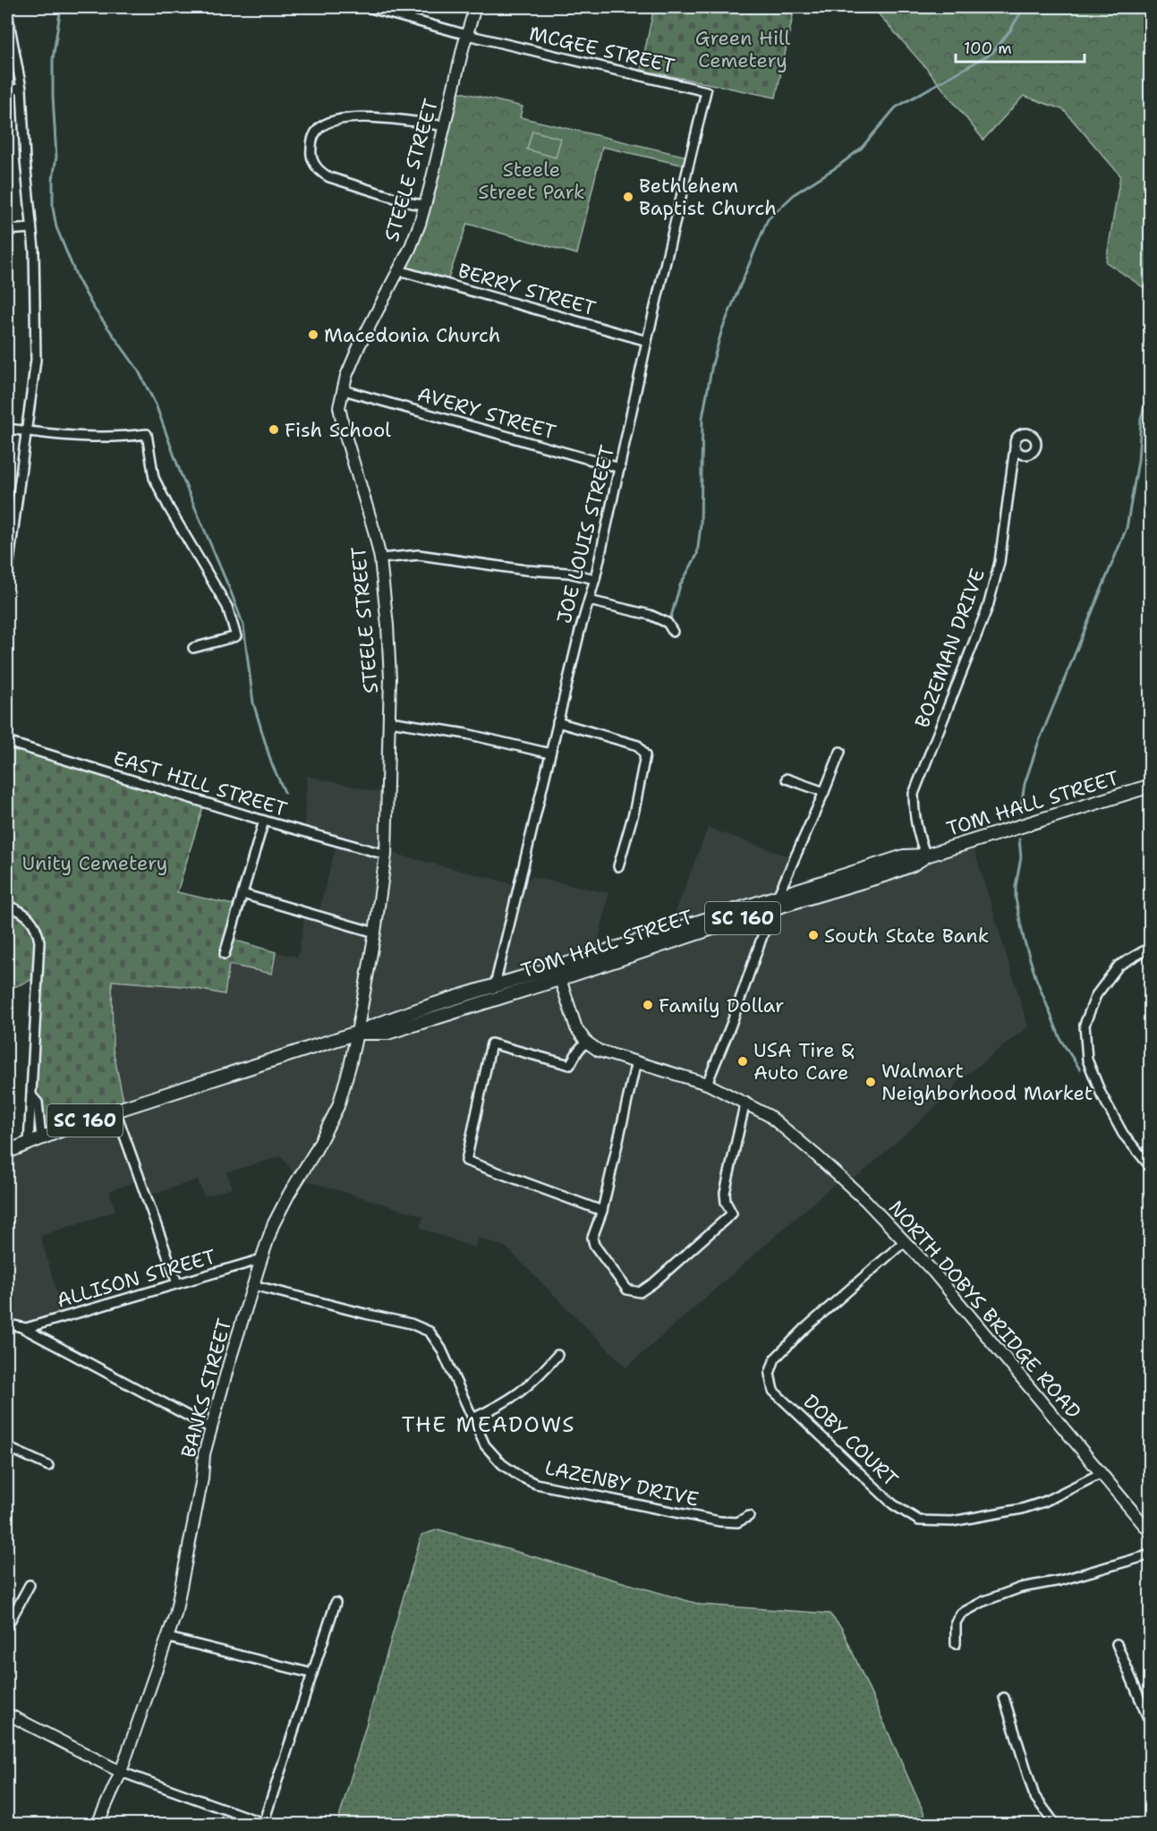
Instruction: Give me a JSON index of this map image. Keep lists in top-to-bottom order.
{
  "streets": {
    "main road": ["TOM HALL STREET", "SC 160"],
    "street": [
      "MCGEE STREET",
      "STEELE STREET",
      "BERRY STREET",
      "AVERY STREET",
      "JOE LOUIS STREET",
      "BOZEMAN DRIVE",
      "EAST HILL STREET",
      "ALLISON STREET",
      "NORTH DOBYS BRIDGE ROAD",
      "BANKS STREET",
      "DOBY COURT",
      "LAZENBY DRIVE"
    ]
  },
  "crossings": [
    ["MCGEE STREET", "STEELE STREET"],
    ["MCGEE STREET", "JOE LOUIS STREET"],
    ["STEELE STREET", "BERRY STREET"],
    ["STEELE STREET", "AVERY STREET"],
    ["STEELE STREET", "EAST HILL STREET"],
    ["STEELE STREET", "TOM HALL STREET"],
    ["STEELE STREET", "BANKS STREET"],
    ["BERRY STREET", "JOE LOUIS STREET"],
    ["AVERY STREET", "JOE LOUIS STREET"],
    ["JOE LOUIS STREET", "TOM HALL STREET"],
    ["BOZEMAN DRIVE", "TOM HALL STREET"],
    ["TOM HALL STREET", "BANKS STREET"],
    ["ALLISON STREET", "BANKS STREET"],
    ["NORTH DOBYS BRIDGE ROAD", "DOBY COURT"],
    ["BANKS STREET", "LAZENBY DRIVE"]
  ],
  "districts": ["THE MEADOWS"],
  "parks": ["Green Hill Cemetery", "Steele Street Park", "Unity Cemetery"],
  "places": [
    "Bethlehem Baptist Church",
    "Macedonia Church",
    "Fish School",
    "South State Bank",
    "Family Dollar",
    "USA Tire & Auto Care",
    "Walmart Neighborhood Market"
  ],
  "scale_bar": "100 m"
}
